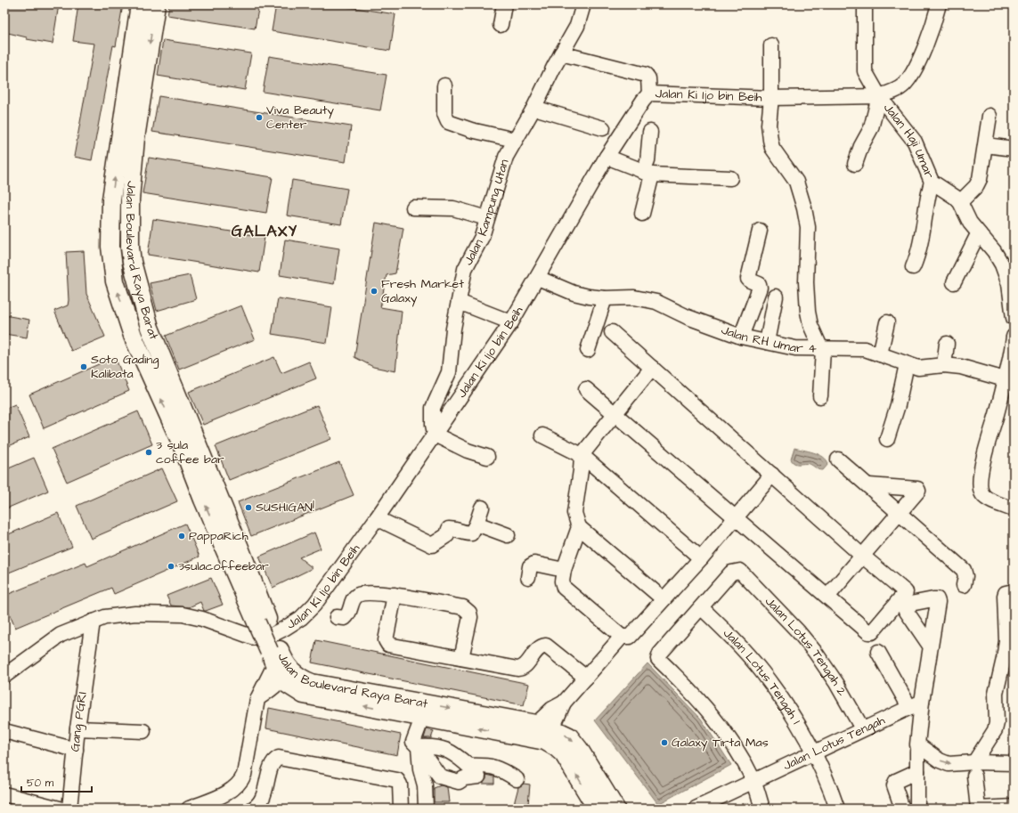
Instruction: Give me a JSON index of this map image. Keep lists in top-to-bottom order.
{
  "streets": {
    "main road": ["Jalan Boulevard Raya Barat"],
    "street": [
      "Jalan Ki Ijo bin Beih",
      "Jalan Haji Umar",
      "Jalan Kampung Utan",
      "Jalan RH Umar 4",
      "Jalan Lotus Tengah 2",
      "Jalan Lotus Tengah 1",
      "Gang PGRI",
      "Jalan Lotus Tengah"
    ]
  },
  "crossings": [
    ["Jalan Ki Ijo bin Beih", "Jalan Haji Umar"],
    ["Jalan Ki Ijo bin Beih", "Jalan Kampung Utan"],
    ["Jalan Ki Ijo bin Beih", "Jalan RH Umar 4"],
    ["Jalan Ki Ijo bin Beih", "Gang PGRI"],
    ["Jalan Lotus Tengah 2", "Jalan Lotus Tengah 1"],
    ["Jalan Lotus Tengah 2", "Jalan Lotus Tengah"],
    ["Jalan Lotus Tengah 1", "Jalan Lotus Tengah"]
  ],
  "districts": ["GALAXY"],
  "places": [
    "Viva Beauty Center",
    "Fresh Market Galaxy",
    "Soto Gading Kalibata",
    "3 sula coffee bar",
    "SUSHIGAN!",
    "PappaRich",
    "3sulacoffeebar",
    "Galaxy Tirta Mas"
  ],
  "scale_bar": "50 m"
}
